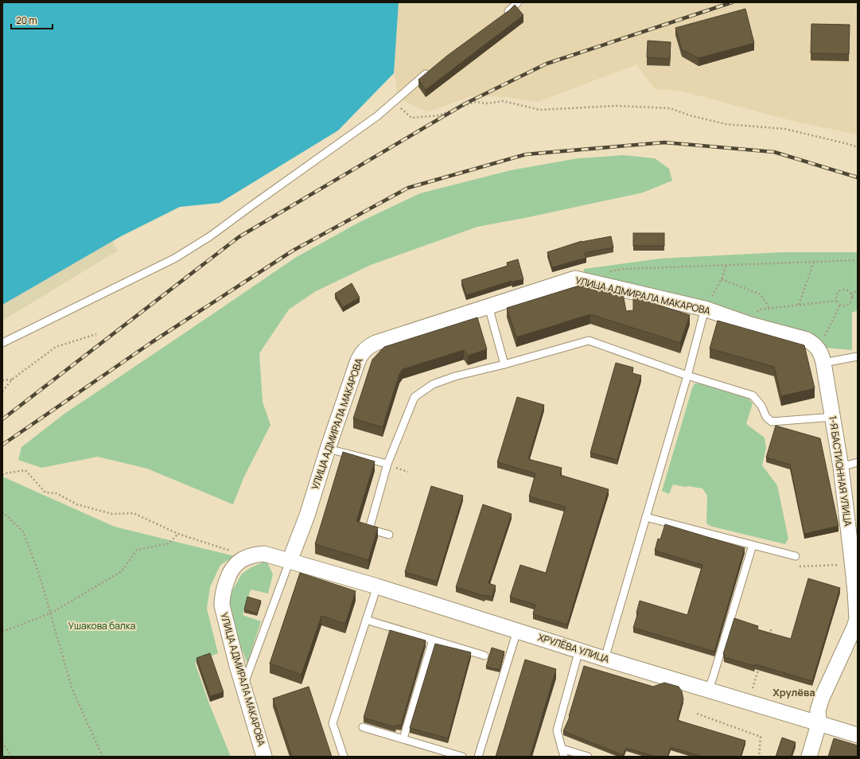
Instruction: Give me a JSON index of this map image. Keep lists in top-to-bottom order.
{
  "streets": {
    "street": ["УЛИЦА АДМИРАЛА МАКАРОВА", "1-Я БАСТИОННАЯ УЛИЦА", "ХРУЛЁВА УЛИЦА"]
  },
  "crossings": [
    ["УЛИЦА АДМИРАЛА МАКАРОВА", "1-Я БАСТИОННАЯ УЛИЦА"],
    ["УЛИЦА АДМИРАЛА МАКАРОВА", "ХРУЛЁВА УЛИЦА"],
    ["1-Я БАСТИОННАЯ УЛИЦА", "ХРУЛЁВА УЛИЦА"]
  ],
  "districts": ["Хрулёва"],
  "parks": ["Ушакова балка"],
  "scale_bar": "20 m"
}
